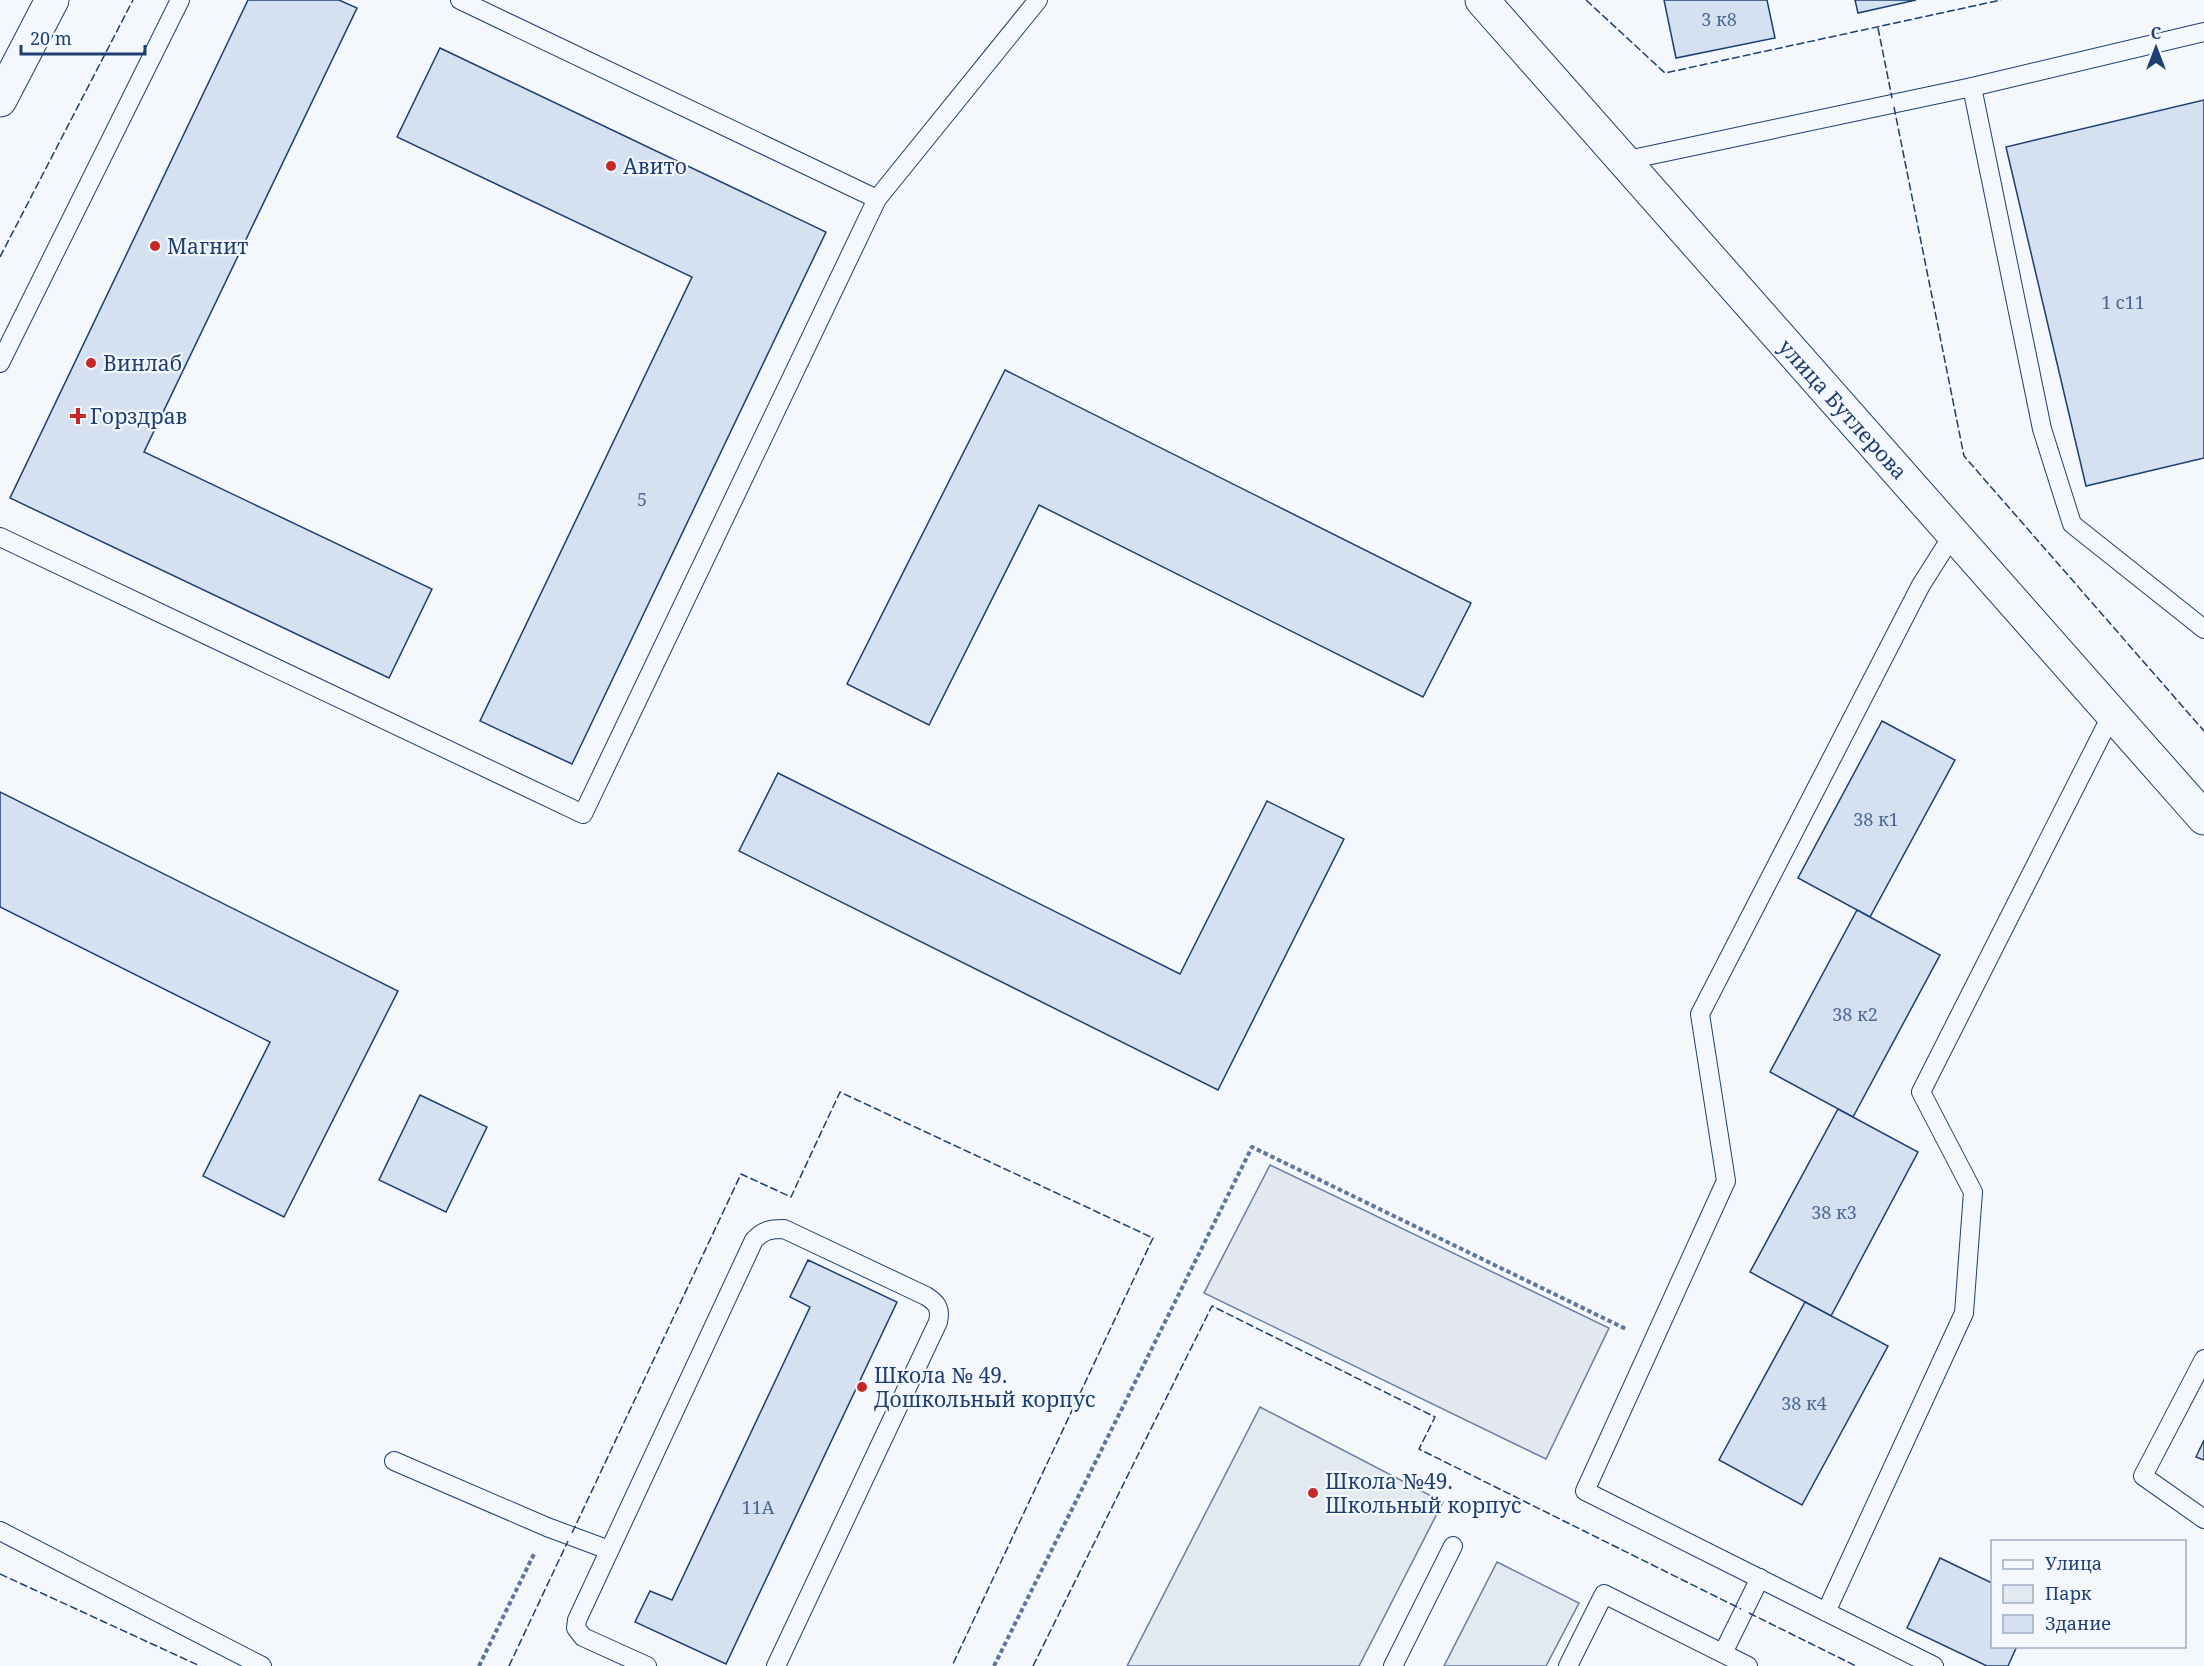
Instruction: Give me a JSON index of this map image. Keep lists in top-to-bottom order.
{
  "streets": {
    "street": ["улица Бутлерова"]
  },
  "places": {
    "other": [
      "Авито",
      "Магнит",
      "Винлаб",
      "Школа № 49. Дошкольный корпус",
      "Школа №49. Школьный корпус"
    ],
    "health": ["Горздрав"]
  },
  "house_numbers": [
    "3 к8",
    "1 с11",
    "5",
    "38 к1",
    "38 к2",
    "38 к3",
    "38 к4",
    "11А"
  ],
  "legend": ["Улица", "Парк", "Здание"],
  "scale_bar": "20 m",
  "north": "top"
}
